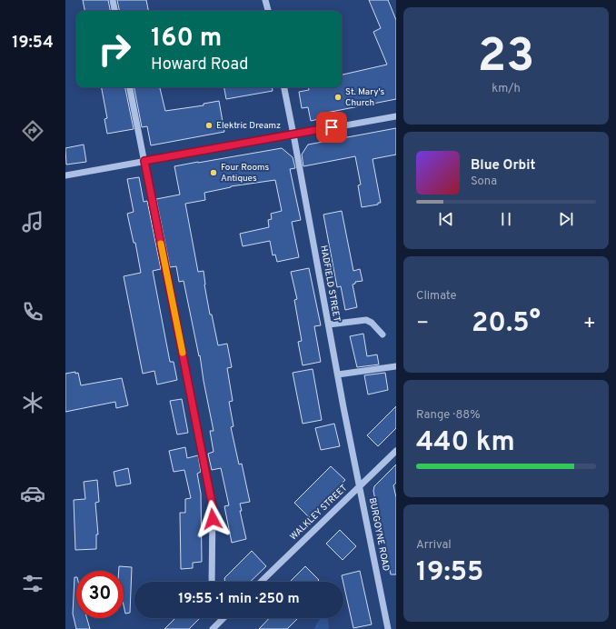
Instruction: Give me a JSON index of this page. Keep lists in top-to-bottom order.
{
  "streets": {
    "street": ["HADFIELD STREET", "WALKLEY STREET", "BURGOYNE ROAD"]
  },
  "crossings": [
    ["HADFIELD STREET", "WALKLEY STREET"],
    ["HADFIELD STREET", "BURGOYNE ROAD"],
    ["WALKLEY STREET", "BURGOYNE ROAD"]
  ],
  "places": ["St. Mary's Church", "Elektric Dreamz", "Four Rooms Antiques"],
  "page": {
    "tabs": "19:54",
    "tile": [
      ["23", "km/h"],
      "Climate",
      ["Range · 88%", "440 km"],
      ["Arrival", "19:55"]
    ],
    "turn": ["160 m", "Howard Road"],
    "song": ["Blue Orbit", "Sona"],
    "heat": ["−", "20.5°", "+"],
    "limit": "30",
    "trip": "19:55 · 1 min · 250 m"
  }
}
